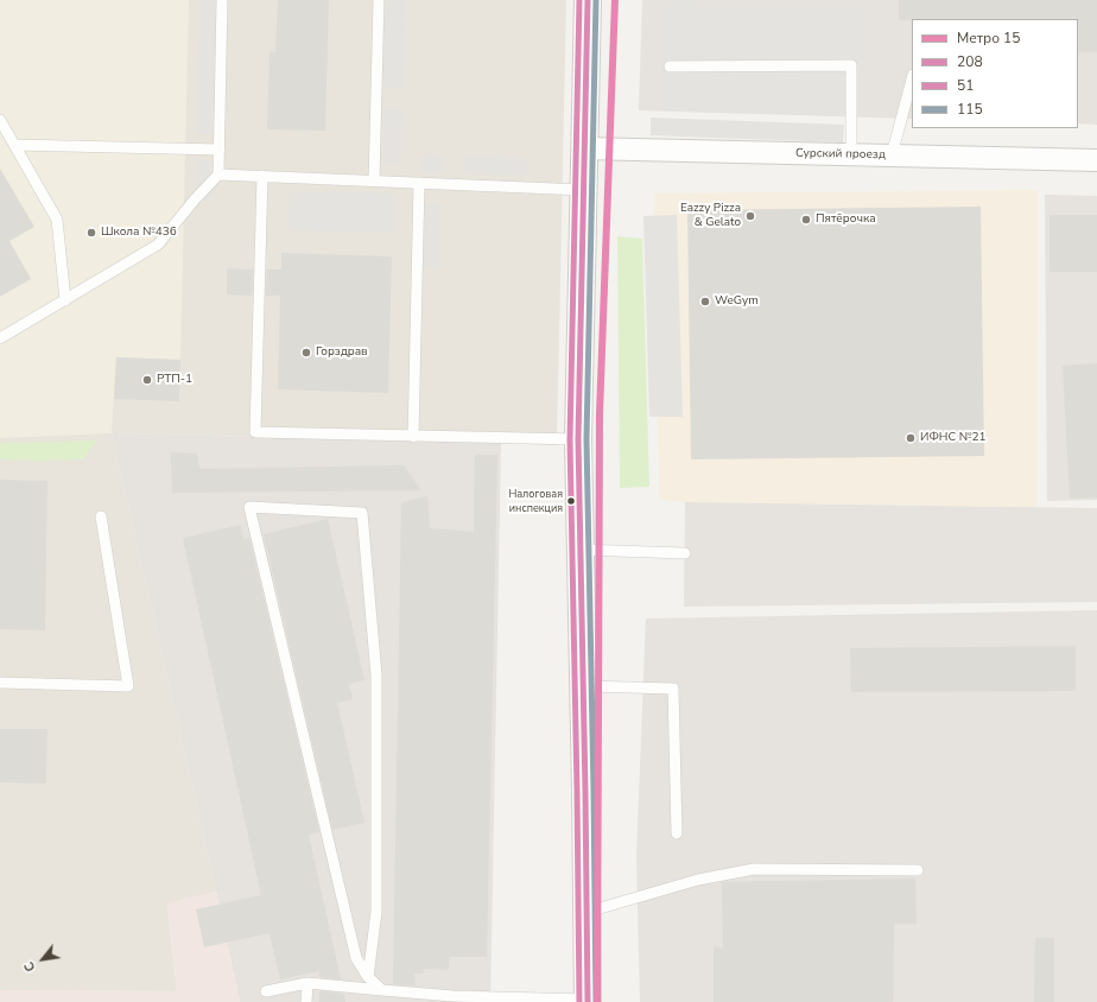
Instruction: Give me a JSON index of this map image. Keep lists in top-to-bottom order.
{
  "streets": {
    "street": ["Сурский проезд"]
  },
  "places": [
    "Eazzy Pizza & Gelato",
    "Пятёрочка",
    "Школа №436",
    "WeGym",
    "Горздрав",
    "РТП-1",
    "ИФНС №21",
    "Налоговая инспекция"
  ],
  "lines": [
    "metro line 15",
    "transit line 208",
    "transit line 51",
    "transit line 115"
  ],
  "legend": [
    "Метро 15",
    "208",
    "51",
    "115"
  ],
  "north": "bottom left"
}
